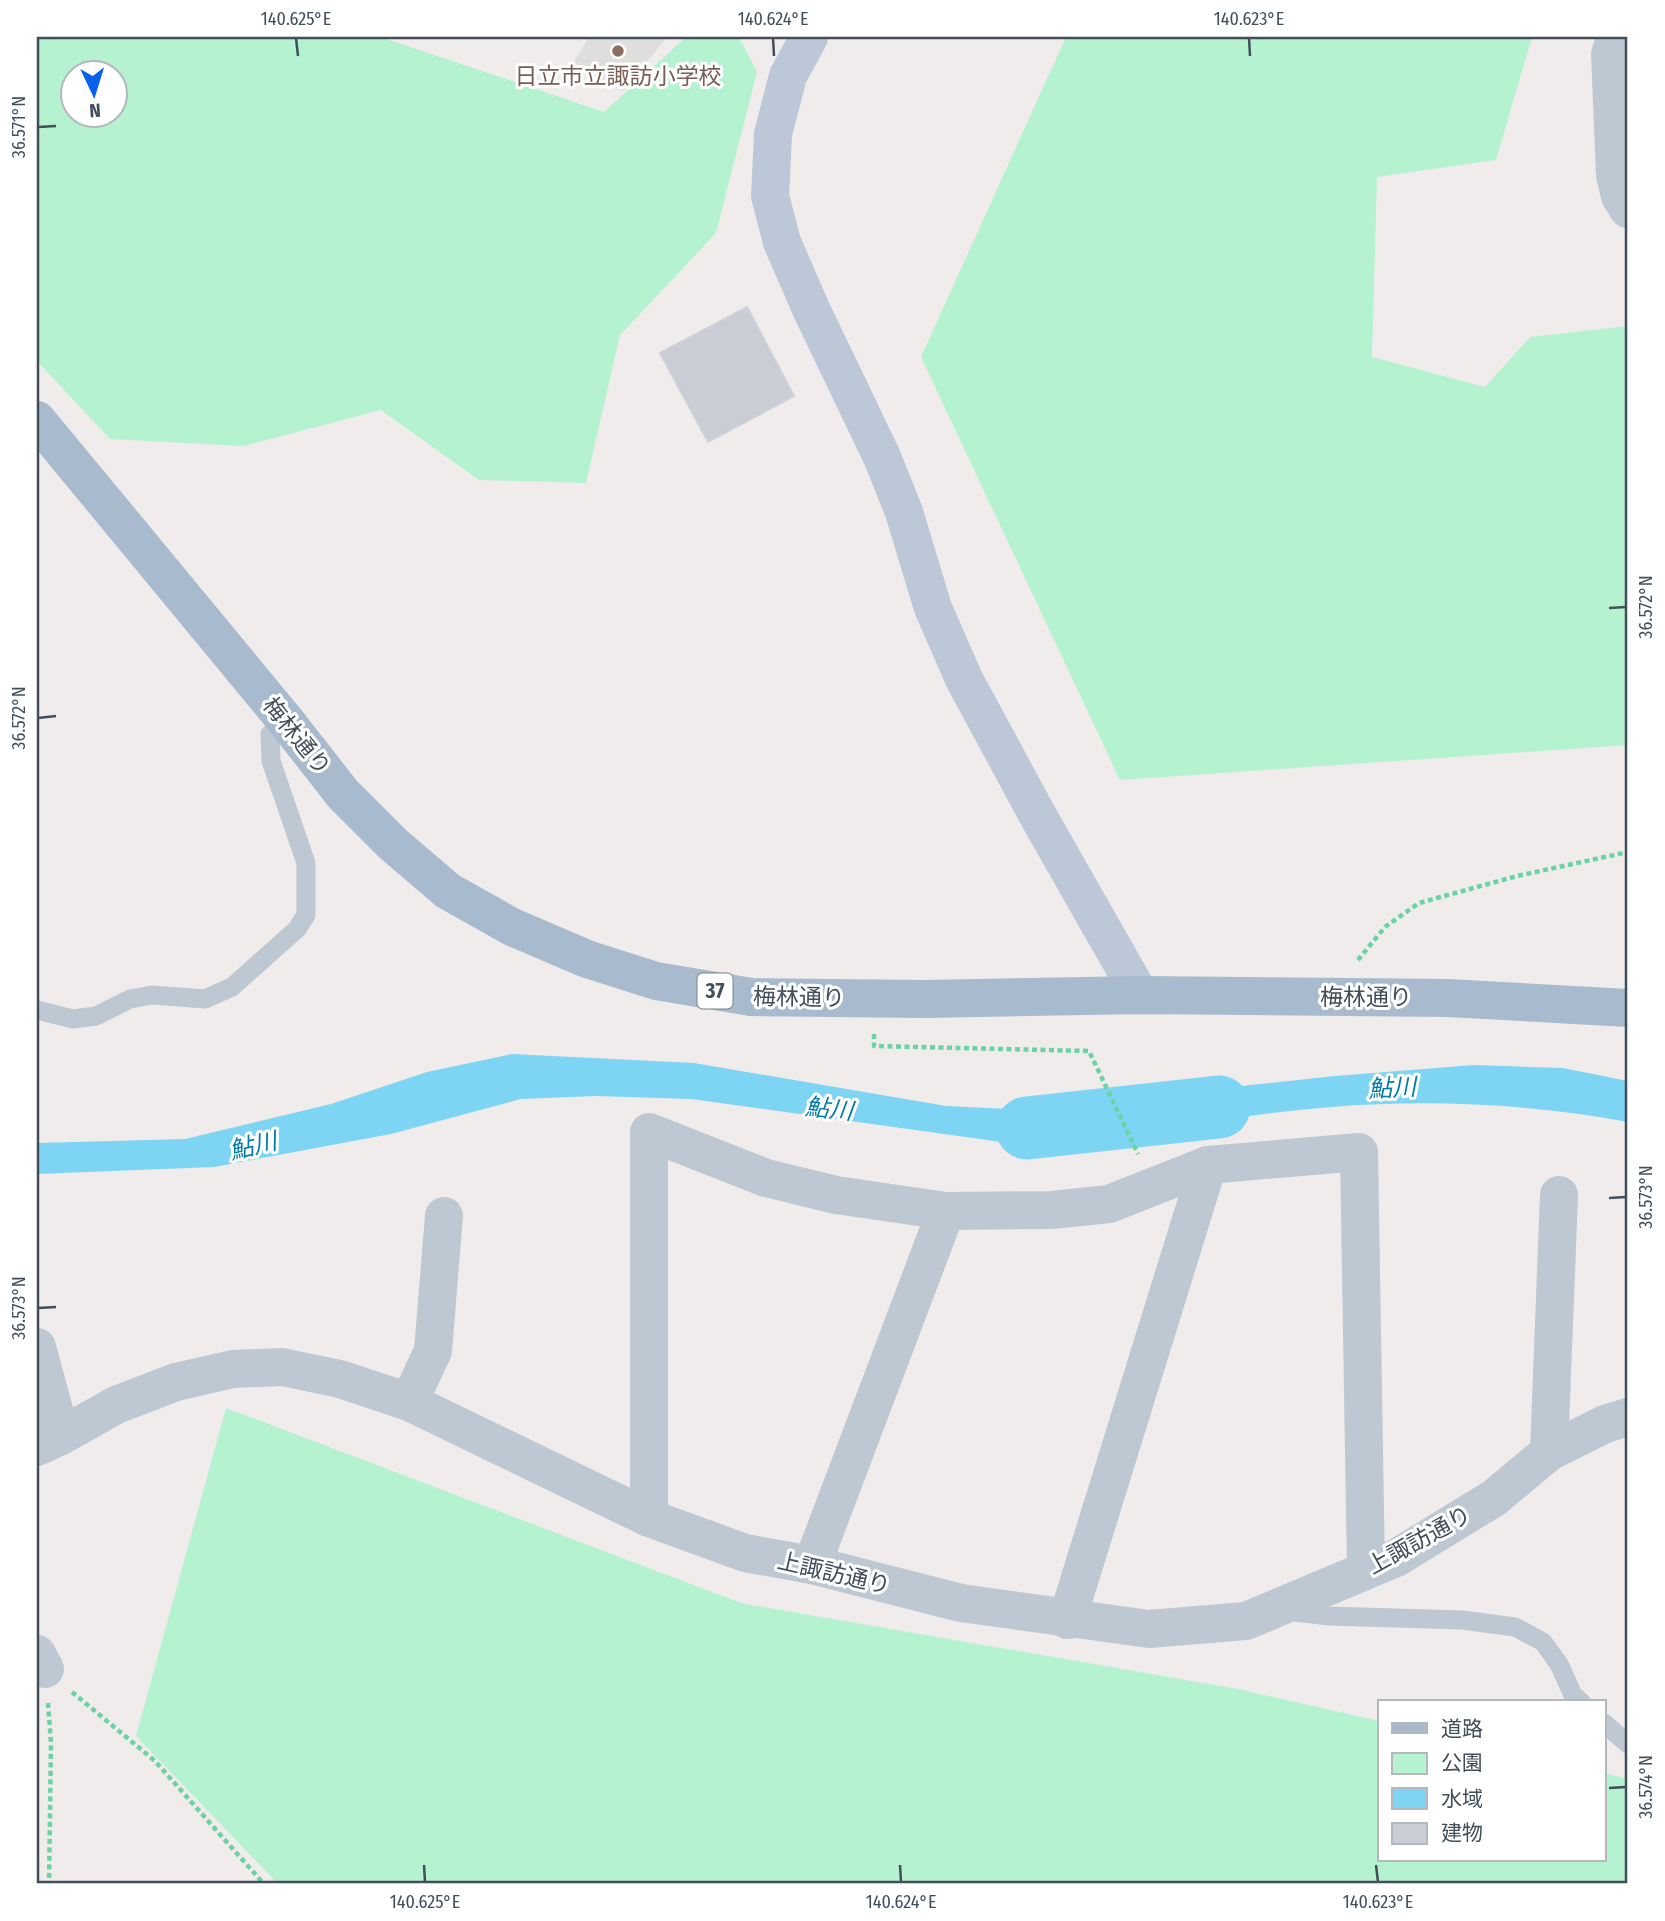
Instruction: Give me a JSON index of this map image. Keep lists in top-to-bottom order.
{
  "streets": {
    "main road": ["梅林通り", "37"],
    "street": ["上諏訪通り"]
  },
  "water": ["鮎川"],
  "places": ["日立市立諏訪小学校"],
  "legend": [
    "道路",
    "公園",
    "水域",
    "建物"
  ],
  "north": "bottom",
  "coordinates": [
    "140.625°E",
    "140.624°E",
    "140.623°E",
    "36.571°N",
    "36.572°N",
    "36.573°N",
    "36.574°N"
  ]
}
